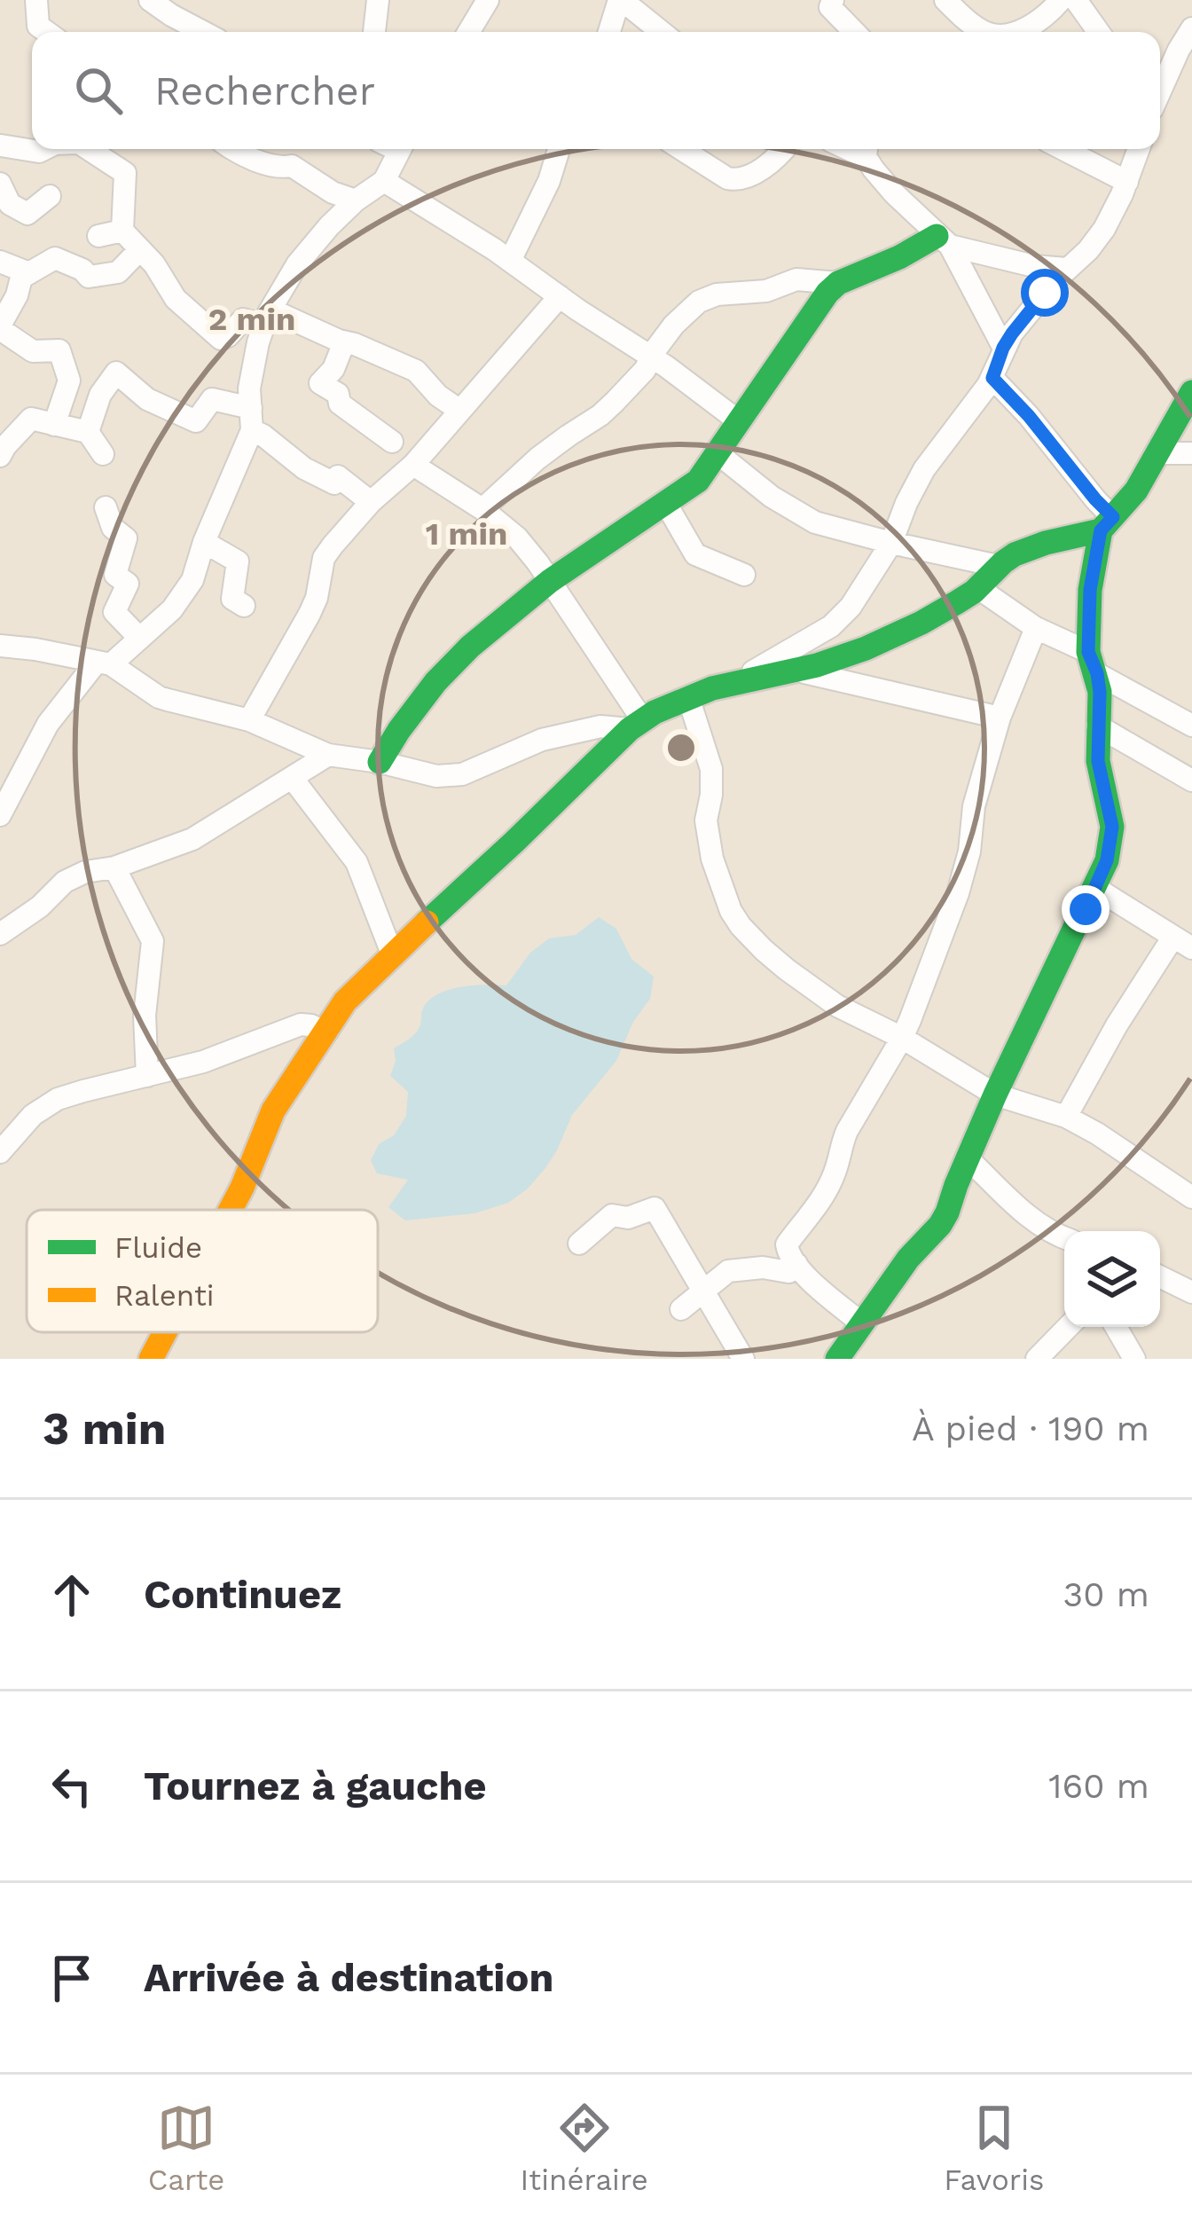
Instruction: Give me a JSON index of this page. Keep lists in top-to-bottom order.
{
  "legend": ["Fluide", "Ralenti"],
  "page": {
    "search": "Rechercher",
    "heading": ["3 min", "À pied · 190 m"],
    "list": [
      ["Continuez", "30 m"],
      ["Tournez à gauche", "160 m"],
      "Arrivée à destination"
    ],
    "nav": ["Carte", "Itinéraire", "Favoris"]
  },
  "rings": ["2 min", "1 min"]
}
